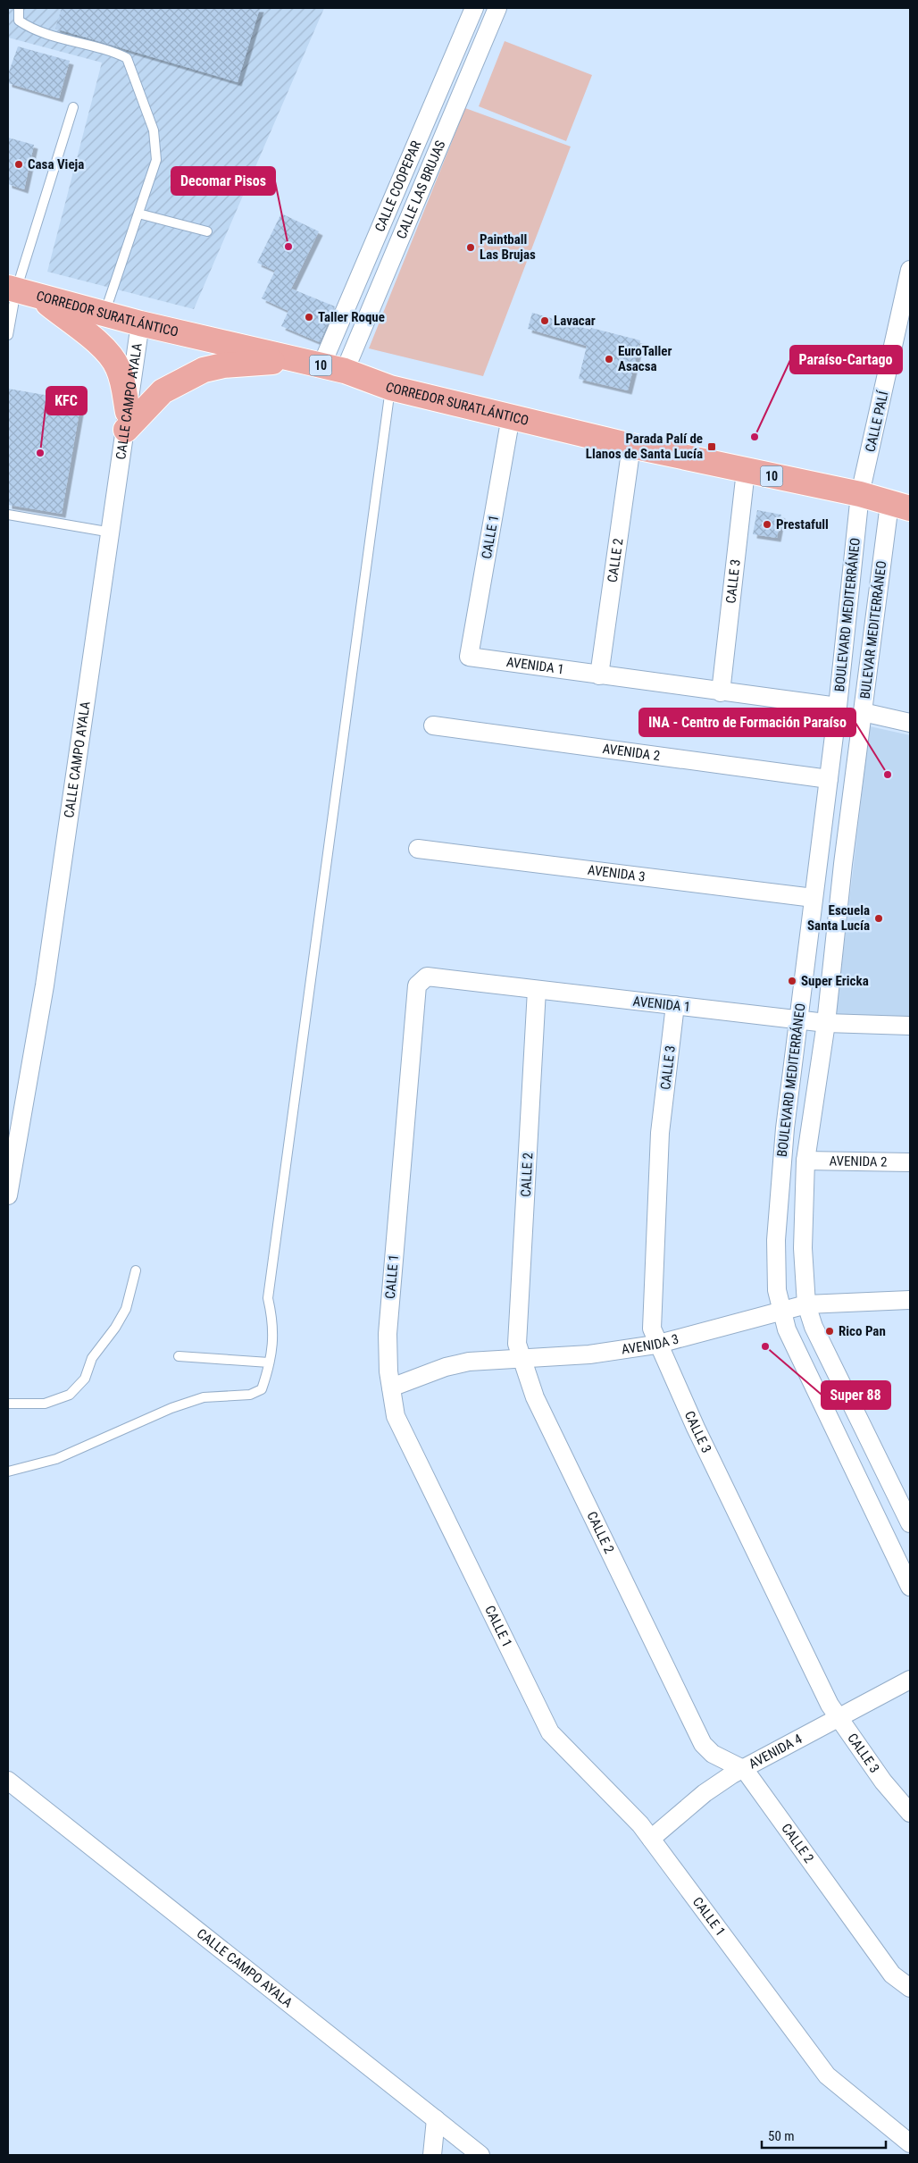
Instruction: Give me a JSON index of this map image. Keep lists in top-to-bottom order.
{
  "streets": {
    "main road": ["CORREDOR SURATLÁNTICO", "10"],
    "street": [
      "CALLE COOPEPAR",
      "CALLE LAS BRUJAS",
      "CALLE CAMPO AYALA",
      "CALLE PALÍ",
      "CALLE 1",
      "CALLE 2",
      "CALLE 3",
      "BOULEVARD MEDITERRÁNEO",
      "BULEVAR MEDITERRÁNEO",
      "AVENIDA 1",
      "AVENIDA 2",
      "AVENIDA 3",
      "AVENIDA 4"
    ]
  },
  "crossings": [
    ["CALLE COOPEPAR", "CORREDOR SURATLÁNTICO"],
    ["CALLE LAS BRUJAS", "CORREDOR SURATLÁNTICO"],
    ["CORREDOR SURATLÁNTICO", "CALLE CAMPO AYALA"],
    ["CORREDOR SURATLÁNTICO", "CALLE PALÍ"],
    ["CORREDOR SURATLÁNTICO", "CALLE 1"],
    ["CORREDOR SURATLÁNTICO", "CALLE 2"],
    ["CORREDOR SURATLÁNTICO", "CALLE 3"],
    ["CORREDOR SURATLÁNTICO", "BOULEVARD MEDITERRÁNEO"],
    ["CORREDOR SURATLÁNTICO", "BULEVAR MEDITERRÁNEO"],
    ["CALLE PALÍ", "BOULEVARD MEDITERRÁNEO"],
    ["CALLE 1", "AVENIDA 1"],
    ["CALLE 1", "AVENIDA 3"],
    ["CALLE 1", "AVENIDA 4"],
    ["CALLE 2", "AVENIDA 1"],
    ["CALLE 2", "AVENIDA 3"],
    ["CALLE 2", "AVENIDA 4"],
    ["CALLE 3", "AVENIDA 1"],
    ["CALLE 3", "AVENIDA 3"],
    ["CALLE 3", "AVENIDA 4"],
    ["BOULEVARD MEDITERRÁNEO", "BULEVAR MEDITERRÁNEO"],
    ["BOULEVARD MEDITERRÁNEO", "AVENIDA 1"],
    ["BOULEVARD MEDITERRÁNEO", "AVENIDA 2"],
    ["BOULEVARD MEDITERRÁNEO", "AVENIDA 3"],
    ["BULEVAR MEDITERRÁNEO", "AVENIDA 1"]
  ],
  "places": {
    "other": [
      "Casa Vieja",
      "Decomar Pisos",
      "Paintball Las Brujas",
      "Taller Roque",
      "Lavacar",
      "EuroTaller Asacsa",
      "Paraíso-Cartago",
      "KFC",
      "Prestafull",
      "INA - Centro de Formación Paraíso",
      "Escuela Santa Lucía",
      "Super Ericka",
      "Rico Pan",
      "Super 88"
    ],
    "transit": ["Parada Palí de Llanos de Santa Lucía"]
  },
  "scale_bar": "50 m"
}
